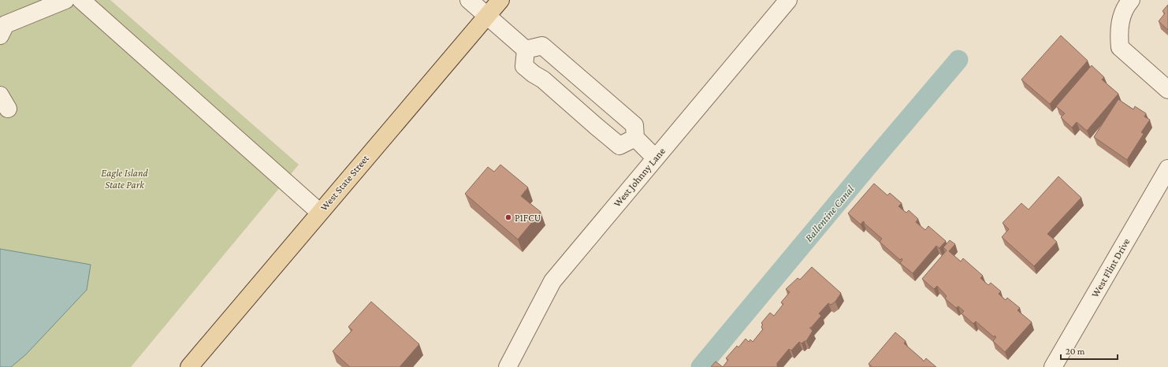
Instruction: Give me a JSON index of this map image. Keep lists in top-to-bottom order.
{
  "streets": {
    "main road": ["West State Street"],
    "street": ["West Johnny Lane", "West Flint Drive"]
  },
  "water": ["Ballentine Canal"],
  "parks": ["Eagle Island State Park"],
  "places": ["P1FCU"],
  "scale_bar": "20 m"
}
